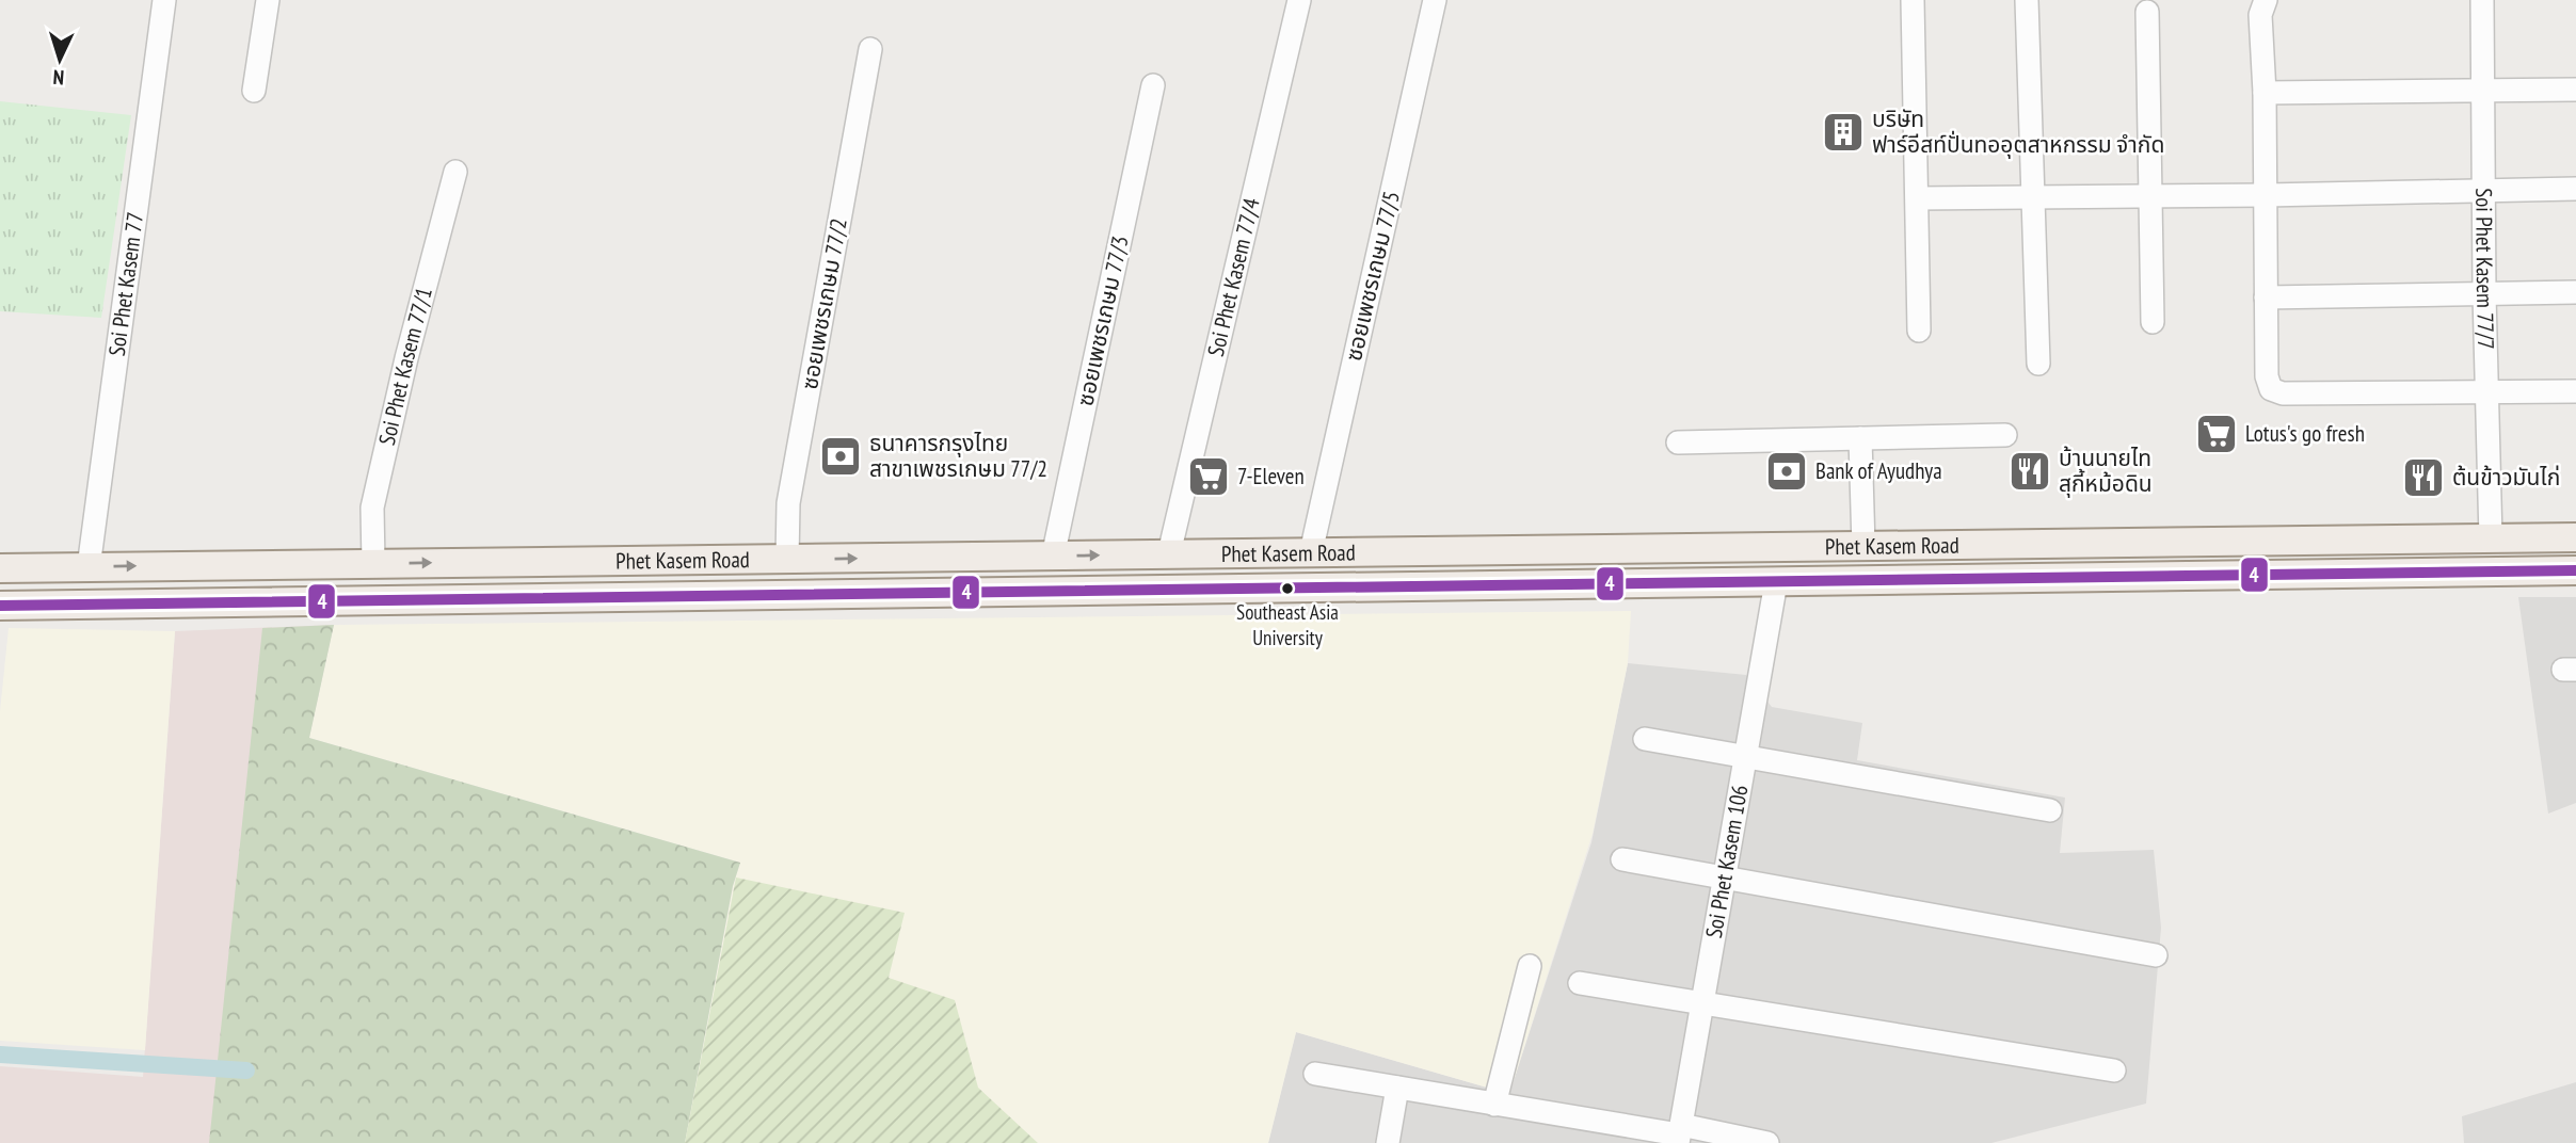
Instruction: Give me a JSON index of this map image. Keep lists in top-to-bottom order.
{
  "streets": {
    "main road": ["Phet Kasem Road"],
    "street": [
      "Soi Phet Kasem 77/7",
      "Soi Phet Kasem 77/4",
      "ซอยเพชรเกษม 77/5",
      "Soi Phet Kasem 77",
      "ซอยเพชรเกษม 77/2",
      "ซอยเพชรเกษม 77/3",
      "Soi Phet Kasem 77/1",
      "Soi Phet Kasem 106"
    ]
  },
  "crossings": [
    ["Soi Phet Kasem 77/7", "Phet Kasem Road"],
    ["Soi Phet Kasem 77/4", "Phet Kasem Road"],
    ["ซอยเพชรเกษม 77/5", "Phet Kasem Road"],
    ["Soi Phet Kasem 77", "Phet Kasem Road"],
    ["ซอยเพชรเกษม 77/2", "Phet Kasem Road"],
    ["ซอยเพชรเกษม 77/3", "Phet Kasem Road"],
    ["Soi Phet Kasem 77/1", "Phet Kasem Road"],
    ["Phet Kasem Road", "Soi Phet Kasem 106"]
  ],
  "places": {
    "building": ["บริษัท ฟาร์อีสท์ปั่นทออุตสาหกรรม จำกัด"],
    "supermarket": ["Lotus's go fresh", "7-Eleven"],
    "bank": ["ธนาคารกรุงไทย สาขาเพชรเกษม 77/2", "Bank of Ayudhya"],
    "restaurant": ["บ้านนายไท สุกี้หม้อดิน", "ต้นข้าวมันไก่"],
    "other": ["Southeast Asia University"]
  },
  "lines": ["transit line 4"],
  "north": "bottom"
}
